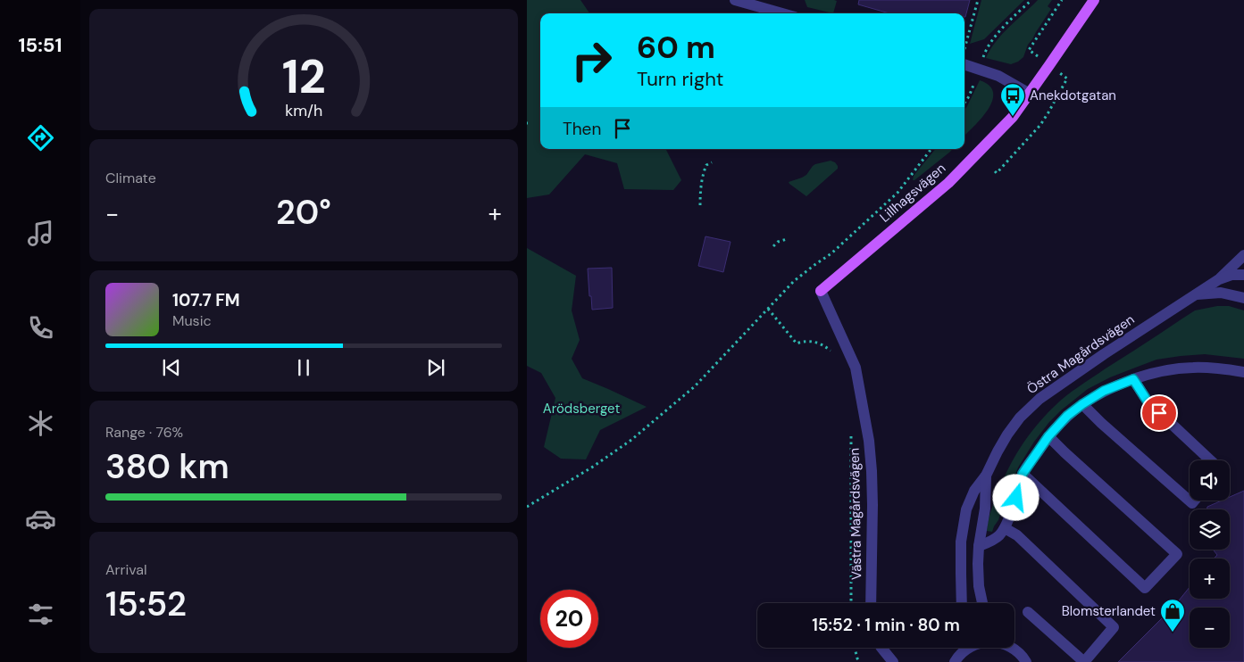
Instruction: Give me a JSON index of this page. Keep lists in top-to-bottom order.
{
  "streets": {
    "main road": ["Lillhagsvägen"],
    "street": ["Östra Magårdsvägen", "Västra Magårdsvägen"]
  },
  "crossings": [
    ["Lillhagsvägen", "Västra Magårdsvägen"]
  ],
  "parks": ["Arödsberget"],
  "places": {
    "bus stop": ["Anekdotgatan"],
    "shop": ["Blomsterlandet"]
  },
  "page": {
    "tabs": "15:51",
    "turn": ["60 m", "Turn right"],
    "then": "Then",
    "tile": [
      "Climate",
      ["Range · 76%", "380 km"],
      ["Arrival", "15:52"]
    ],
    "heat": ["−", "20°", "+"],
    "song": ["107.7 FM", "Music"],
    "map_buttons": ["+", "−"],
    "limit": "20",
    "trip": "15:52 · 1 min · 80 m",
    "gauge": ["12", "km/h"]
  }
}
